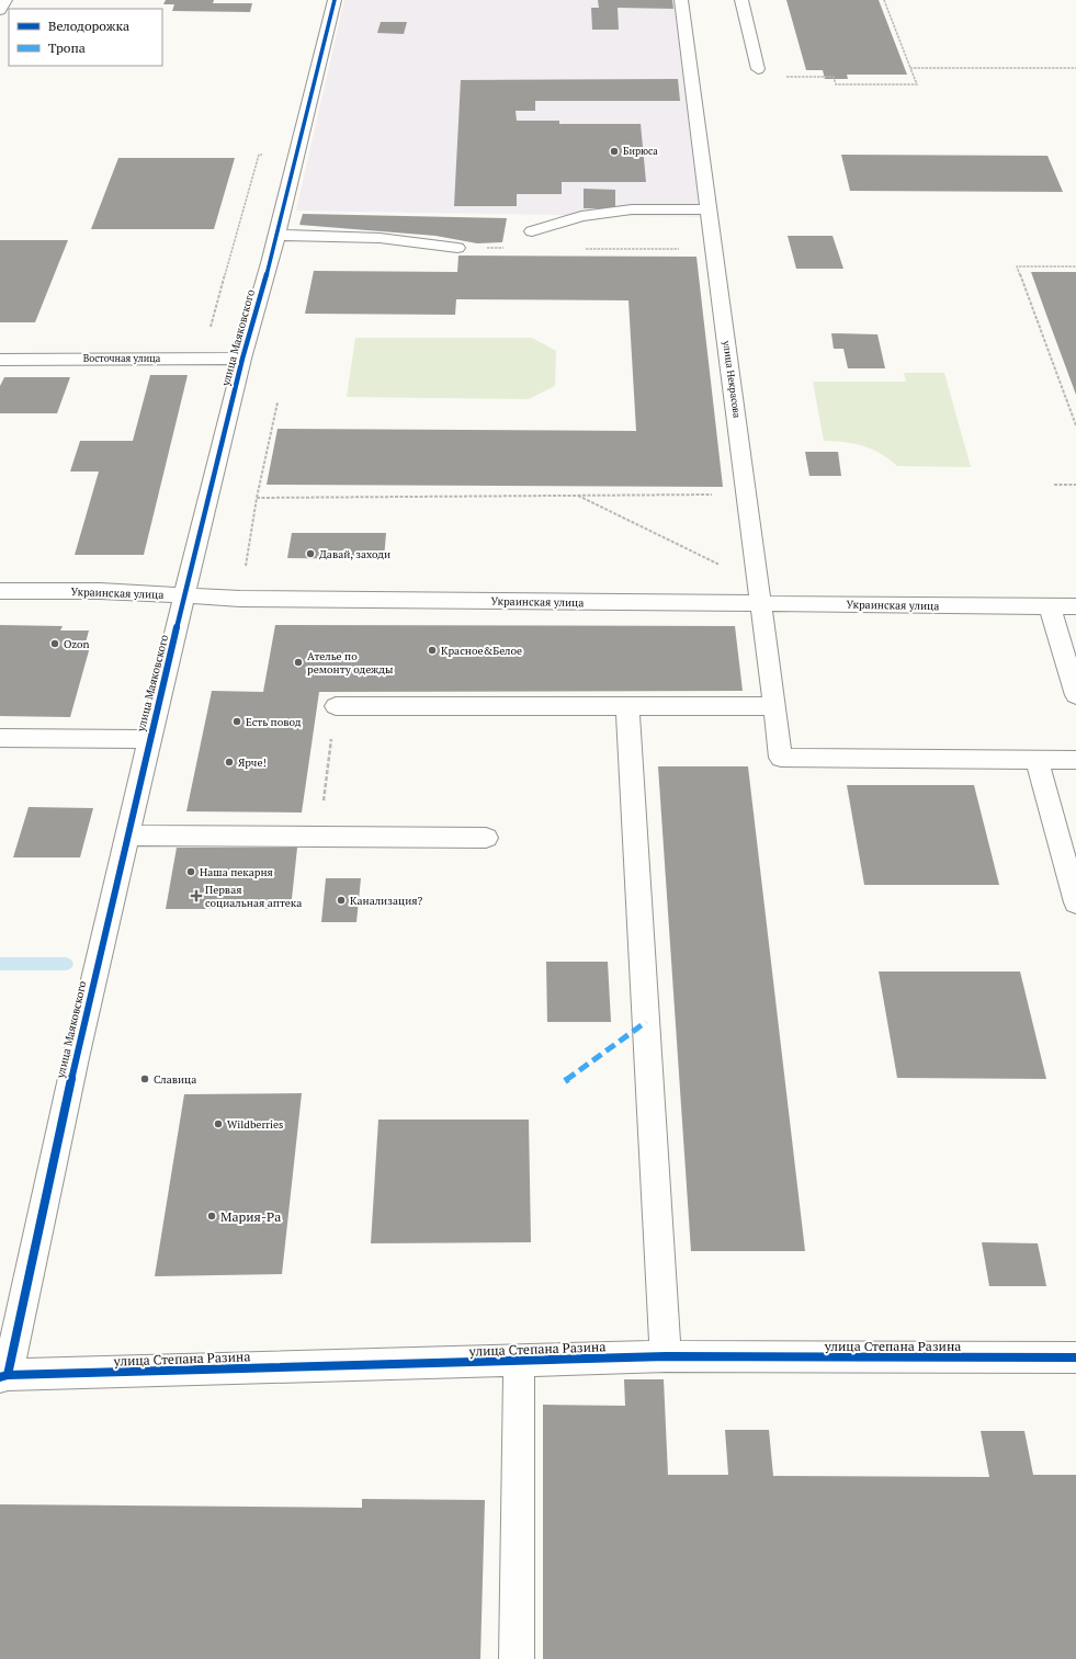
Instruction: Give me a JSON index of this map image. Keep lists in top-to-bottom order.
{
  "streets": {
    "street": [
      "улица Маяковского",
      "Восточная улица",
      "улица Некрасова",
      "Украинская улица",
      "улица Степана Разина"
    ]
  },
  "crossings": [
    ["улица Маяковского", "Восточная улица"],
    ["улица Маяковского", "Украинская улица"],
    ["улица Маяковского", "улица Степана Разина"],
    ["улица Некрасова", "Украинская улица"]
  ],
  "places": {
    "other": [
      "Бирюса",
      "Давай, заходи",
      "Ozon",
      "Красное&Белое",
      "Ателье по ремонту одежды",
      "Есть повод",
      "Ярче!",
      "Наша пекарня",
      "Канализация?",
      "Славица",
      "Wildberries",
      "Мария-Ра"
    ],
    "health": ["Первая социальная аптека"]
  },
  "legend": ["Велодорожка", "Тропа"]
}
